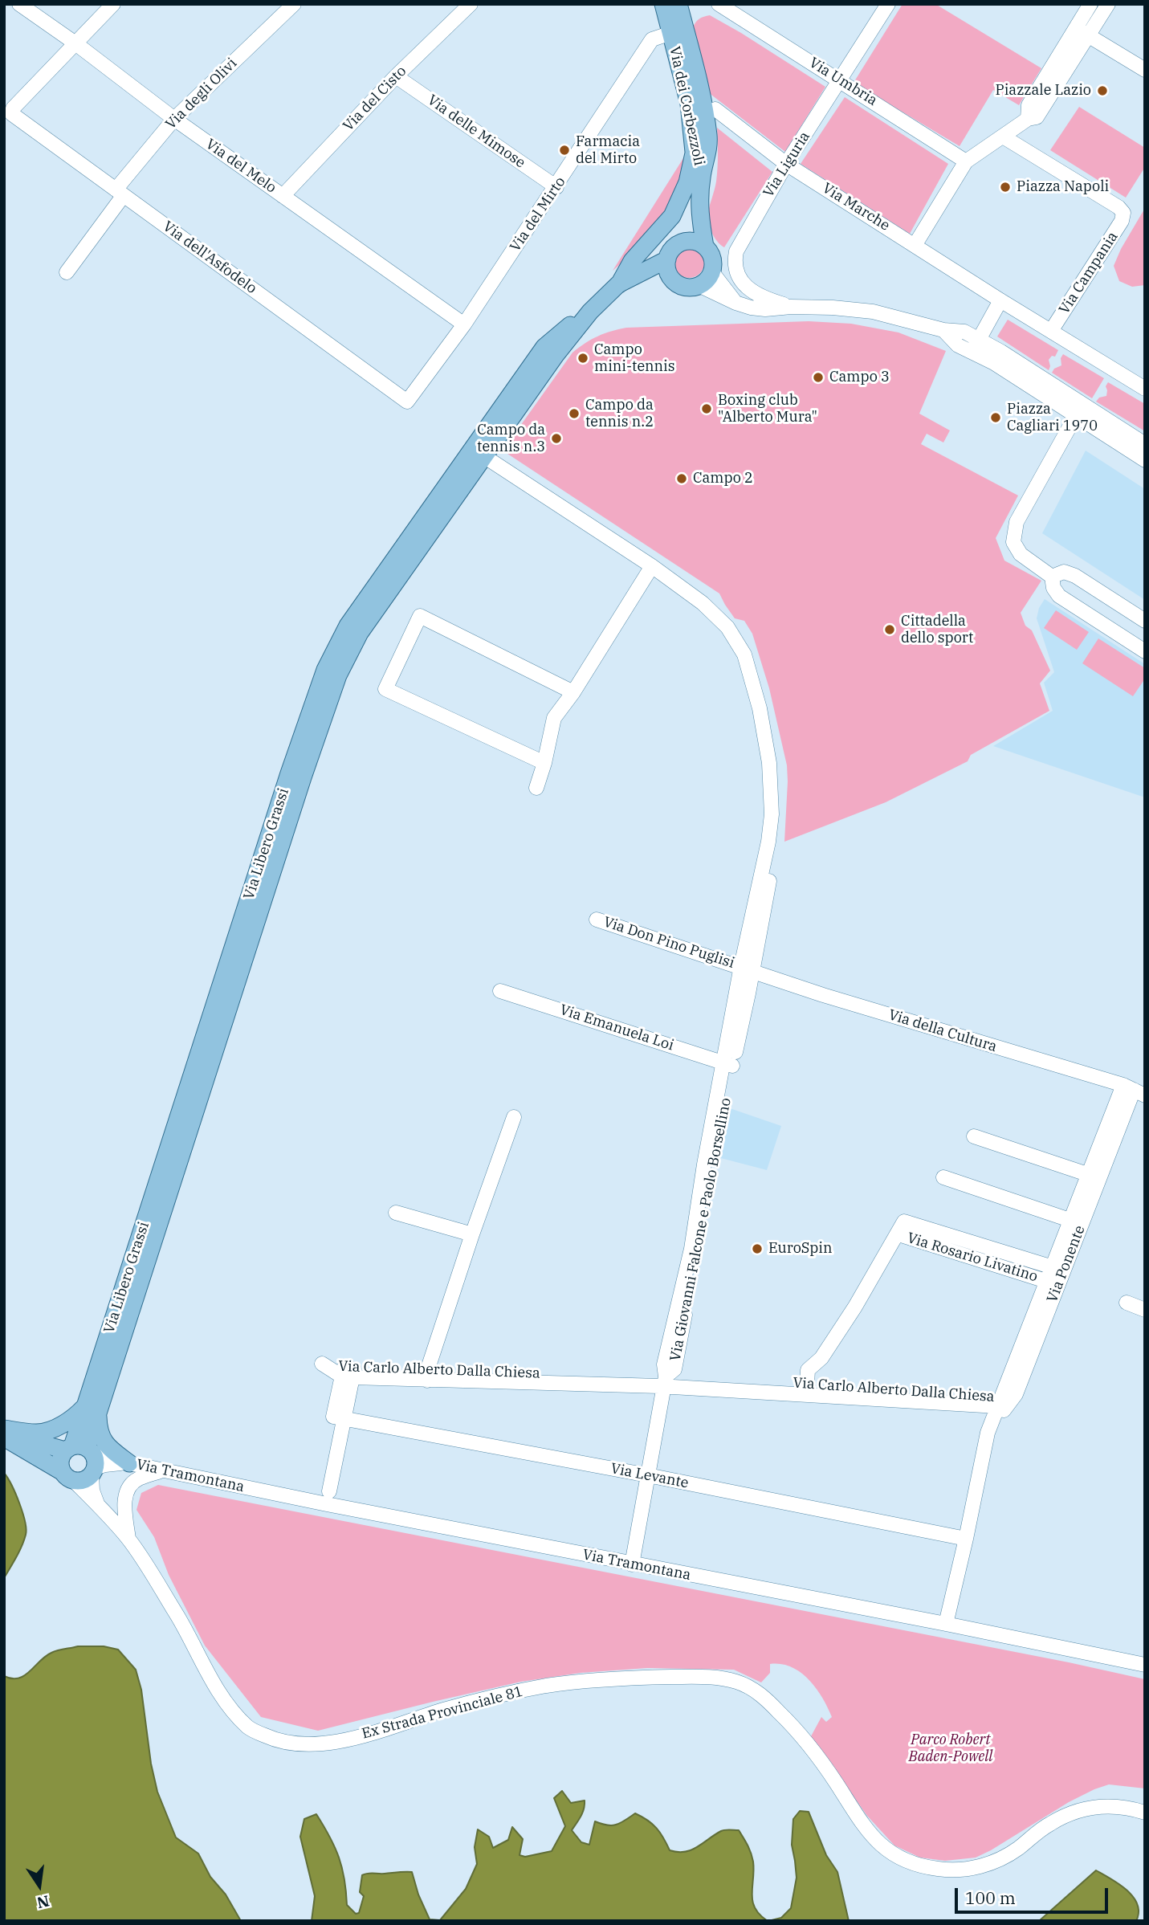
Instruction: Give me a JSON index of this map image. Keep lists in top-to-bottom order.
{
  "streets": {
    "main road": ["Via dei Corbezzoli", "Via Libero Grassi"],
    "street": [
      "Via Umbria",
      "Via degli Olivi",
      "Via del Cisto",
      "Via delle Mimose",
      "Via Liguria",
      "Via del Melo",
      "Via Marche",
      "Via del Mirto",
      "Via dell'Asfodelo",
      "Via Campania",
      "Via Don Pino Puglisi",
      "Via Emanuela Loi",
      "Via della Cultura",
      "Via Giovanni Falcone e Paolo Borsellino",
      "Via Rosario Livatino",
      "Via Ponente",
      "Via Carlo Alberto Dalla Chiesa",
      "Via Tramontana",
      "Via Levante",
      "Ex Strada Provinciale 81"
    ]
  },
  "crossings": [
    ["Via Umbria", "Via Liguria"],
    ["Via degli Olivi", "Via del Melo"],
    ["Via degli Olivi", "Via dell'Asfodelo"],
    ["Via del Cisto", "Via delle Mimose"],
    ["Via del Cisto", "Via del Melo"],
    ["Via dei Corbezzoli", "Via del Mirto"],
    ["Via delle Mimose", "Via del Mirto"],
    ["Via Liguria", "Via Marche"],
    ["Via del Melo", "Via del Mirto"],
    ["Via del Melo", "Via dell'Asfodelo"],
    ["Via Marche", "Via Campania"],
    ["Via del Mirto", "Via dell'Asfodelo"],
    ["Via Libero Grassi", "Via Giovanni Falcone e Paolo Borsellino"],
    ["Via Libero Grassi", "Via Tramontana"],
    ["Via Libero Grassi", "Ex Strada Provinciale 81"],
    ["Via Don Pino Puglisi", "Via della Cultura"],
    ["Via Don Pino Puglisi", "Via Giovanni Falcone e Paolo Borsellino"],
    ["Via Emanuela Loi", "Via Giovanni Falcone e Paolo Borsellino"],
    ["Via della Cultura", "Via Giovanni Falcone e Paolo Borsellino"],
    ["Via della Cultura", "Via Ponente"],
    ["Via Giovanni Falcone e Paolo Borsellino", "Via Carlo Alberto Dalla Chiesa"],
    ["Via Giovanni Falcone e Paolo Borsellino", "Via Tramontana"],
    ["Via Giovanni Falcone e Paolo Borsellino", "Via Levante"],
    ["Via Rosario Livatino", "Via Ponente"],
    ["Via Rosario Livatino", "Via Carlo Alberto Dalla Chiesa"],
    ["Via Ponente", "Via Carlo Alberto Dalla Chiesa"],
    ["Via Ponente", "Via Tramontana"],
    ["Via Ponente", "Via Levante"],
    ["Via Carlo Alberto Dalla Chiesa", "Via Levante"],
    ["Via Tramontana", "Ex Strada Provinciale 81"]
  ],
  "parks": ["Parco Robert Baden-Powell"],
  "places": [
    "Piazzale Lazio",
    "Farmacia del Mirto",
    "Piazza Napoli",
    "Campo mini-tennis",
    "Campo 3",
    "Boxing club \"Alberto Mura\"",
    "Campo da tennis n.2",
    "Piazza Cagliari 1970",
    "Campo da tennis n.3",
    "Campo 2",
    "Cittadella dello sport",
    "EuroSpin"
  ],
  "scale_bar": "100 m",
  "north": "bottom"
}
